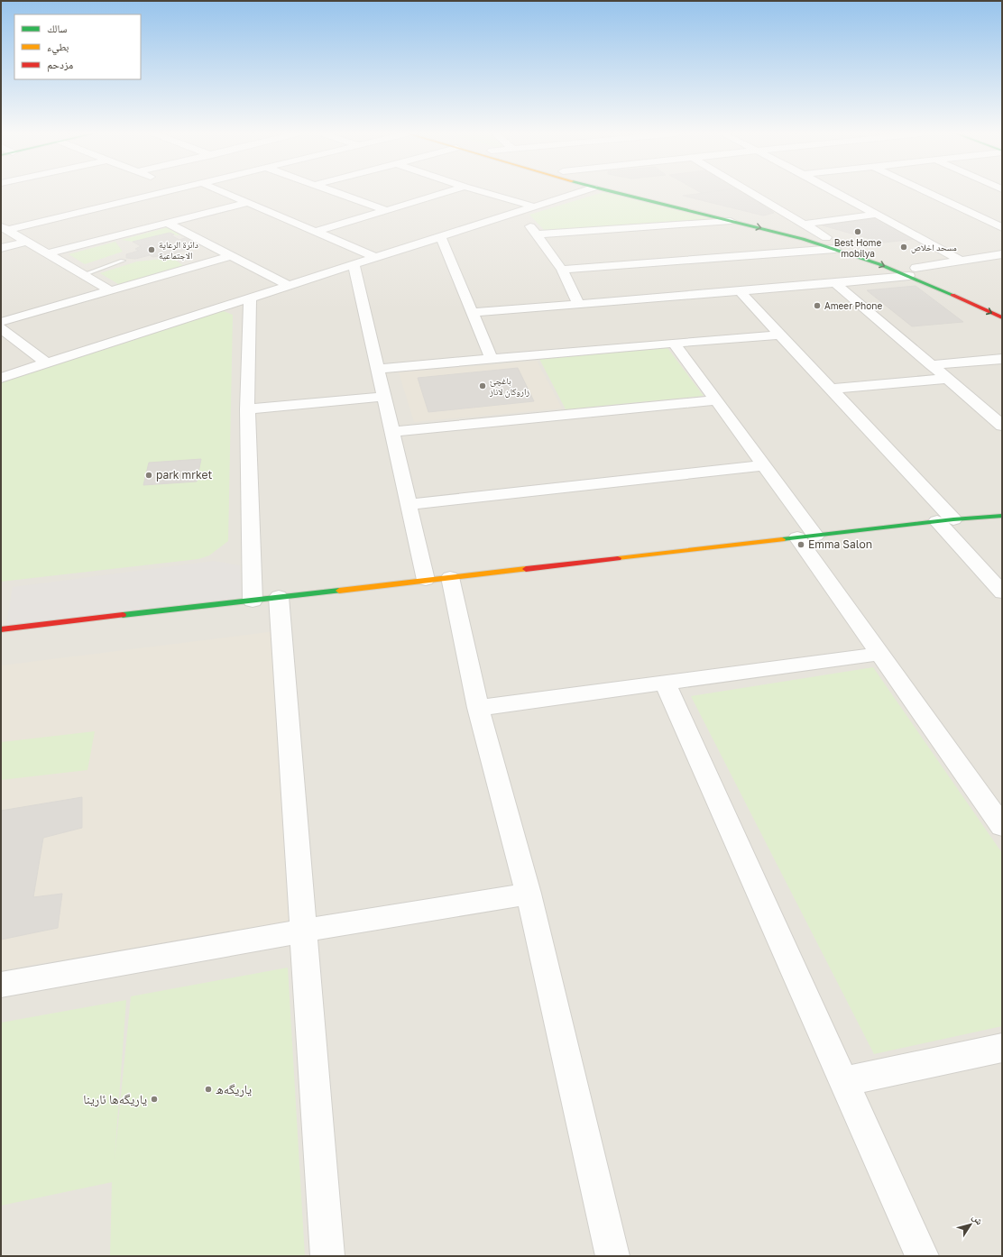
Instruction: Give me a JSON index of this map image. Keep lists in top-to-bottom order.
{
  "places": [
    "Best Home mobilya",
    "مسحد اخلاص",
    "دائرة الرعاية الاجتماعية",
    "Ameer Phone",
    "باغچێ زاروكان لاناز",
    "park mrket",
    "Emma Salon",
    "یاریگه‌ه",
    "ياريگەها ئارينا"
  ],
  "legend": ["سالك", "بطيء", "مزدحم"],
  "north": "top right"
}
